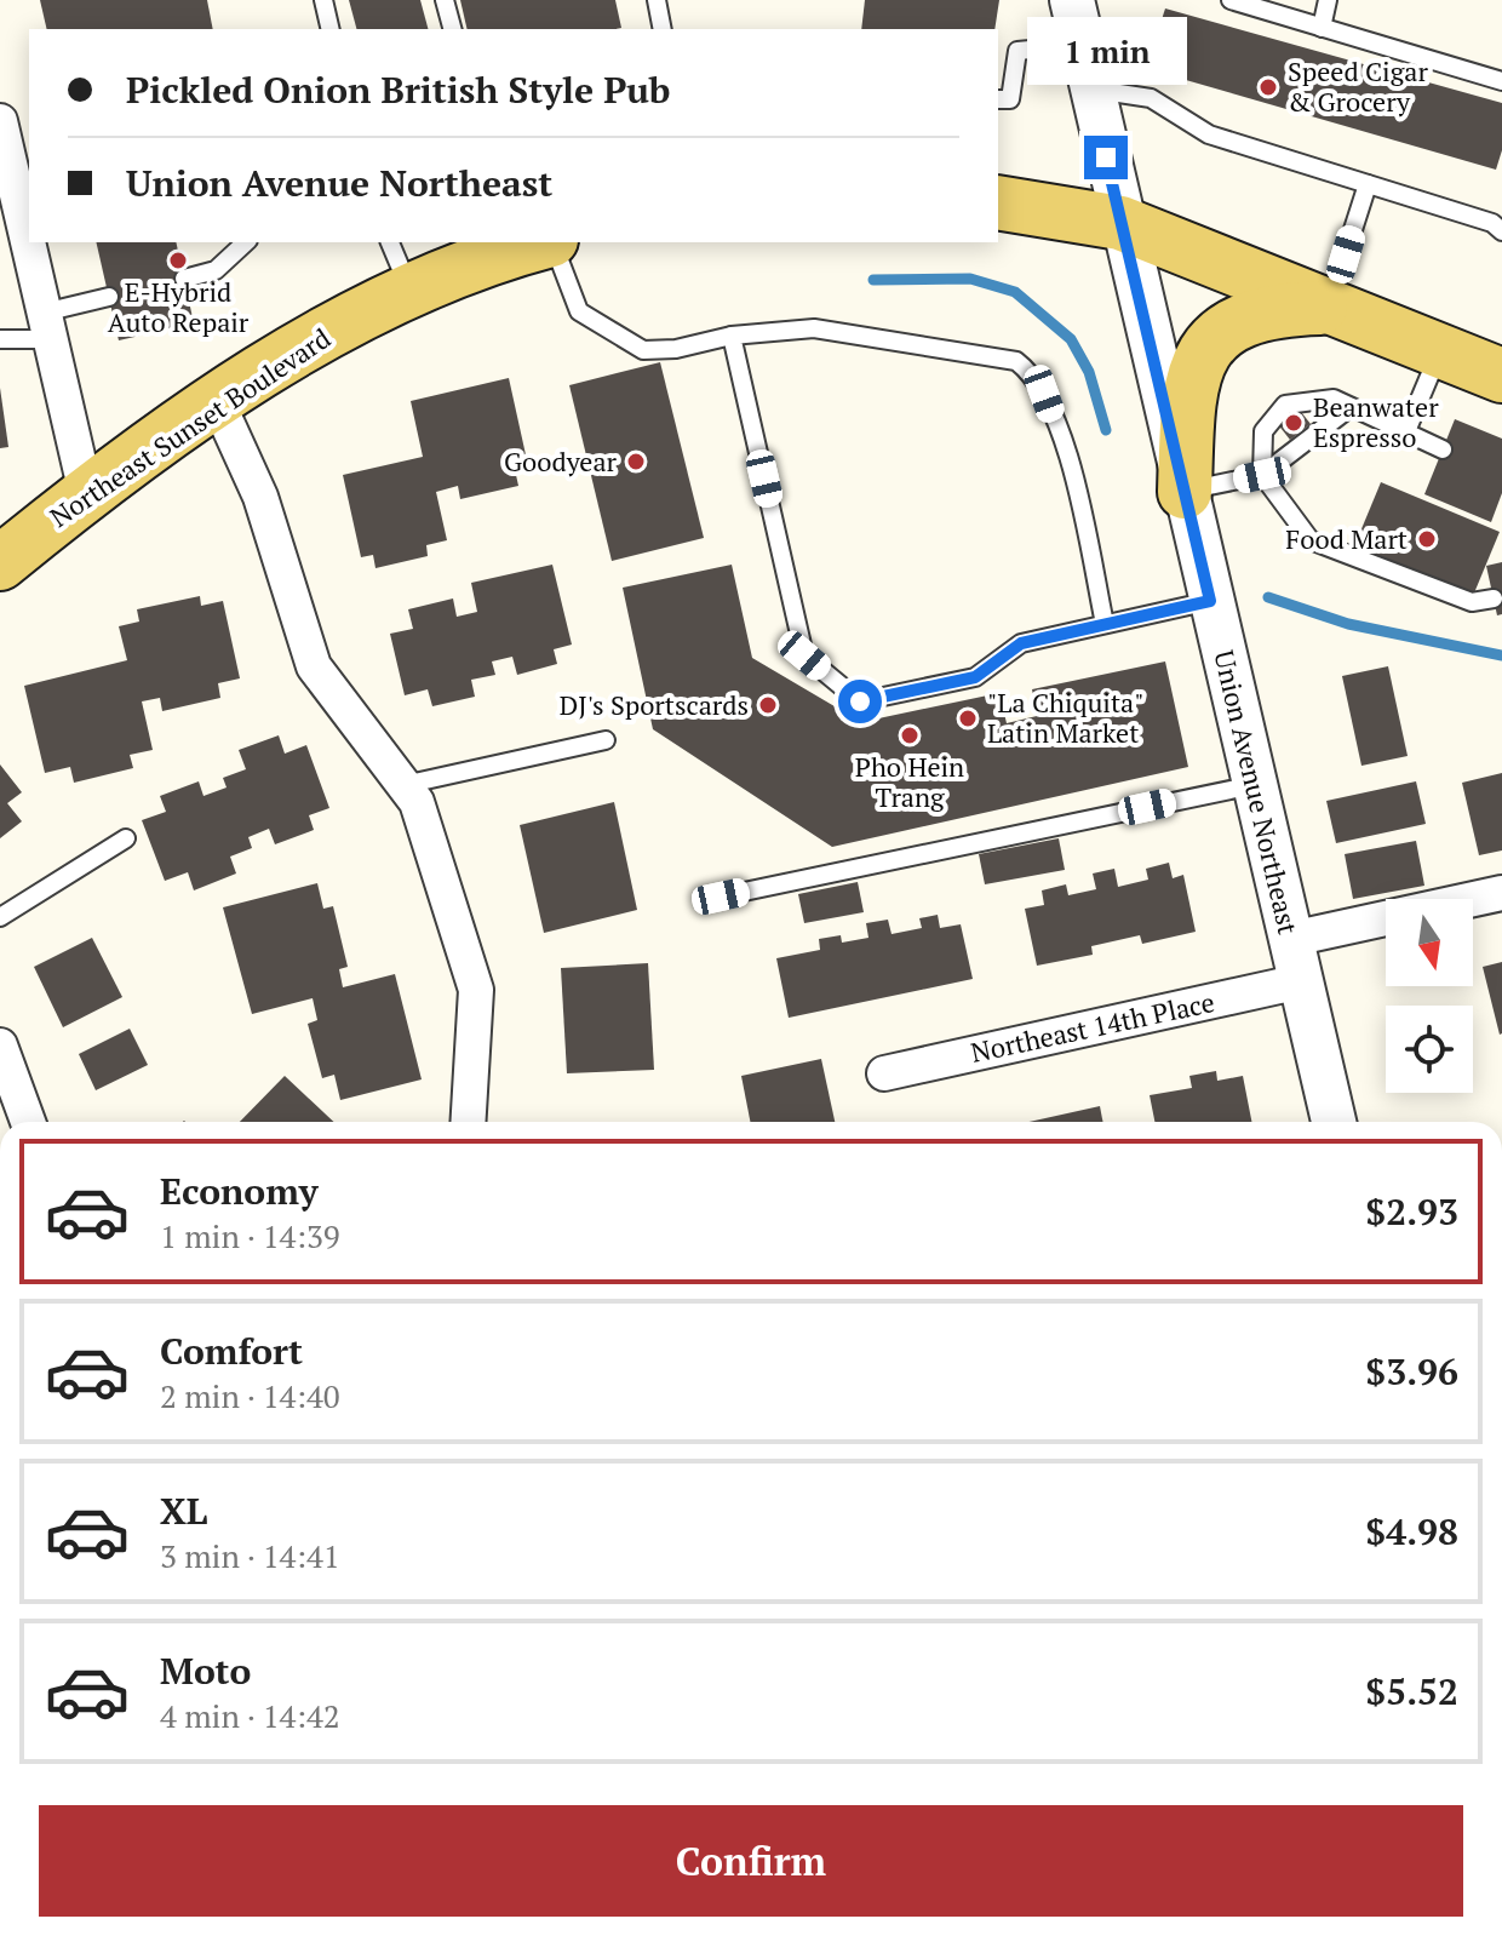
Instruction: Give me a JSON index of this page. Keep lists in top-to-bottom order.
{
  "streets": {
    "main road": ["Northeast Sunset Boulevard"],
    "street": ["Union Avenue Northeast", "Northeast 14th Place"]
  },
  "crossings": [
    ["Union Avenue Northeast", "Northeast 14th Place"]
  ],
  "places": [
    "Speed Cigar & Grocery",
    "E-Hybrid Auto Repair",
    "Beanwater Espresso",
    "Goodyear",
    "Food Mart",
    "DJ's Sportscards",
    "\"La Chiquita\" Latin Market",
    "Pho Hein Trang"
  ],
  "north": "bottom",
  "page": {
    "bubble": "1 min",
    "banner": ["Pickled Onion British Style Pub", "Union Avenue Northeast"],
    "list": [
      {
        "name": "Economy",
        "note": "1 min · 14:39",
        "value": "$2.93"
      },
      {
        "name": "Comfort",
        "note": "2 min · 14:40",
        "value": "$3.96"
      },
      {
        "name": "XL",
        "note": "3 min · 14:41",
        "value": "$4.98"
      },
      {
        "name": "Moto",
        "note": "4 min · 14:42",
        "value": "$5.52"
      }
    ],
    "buttons": "Confirm"
  }
}
